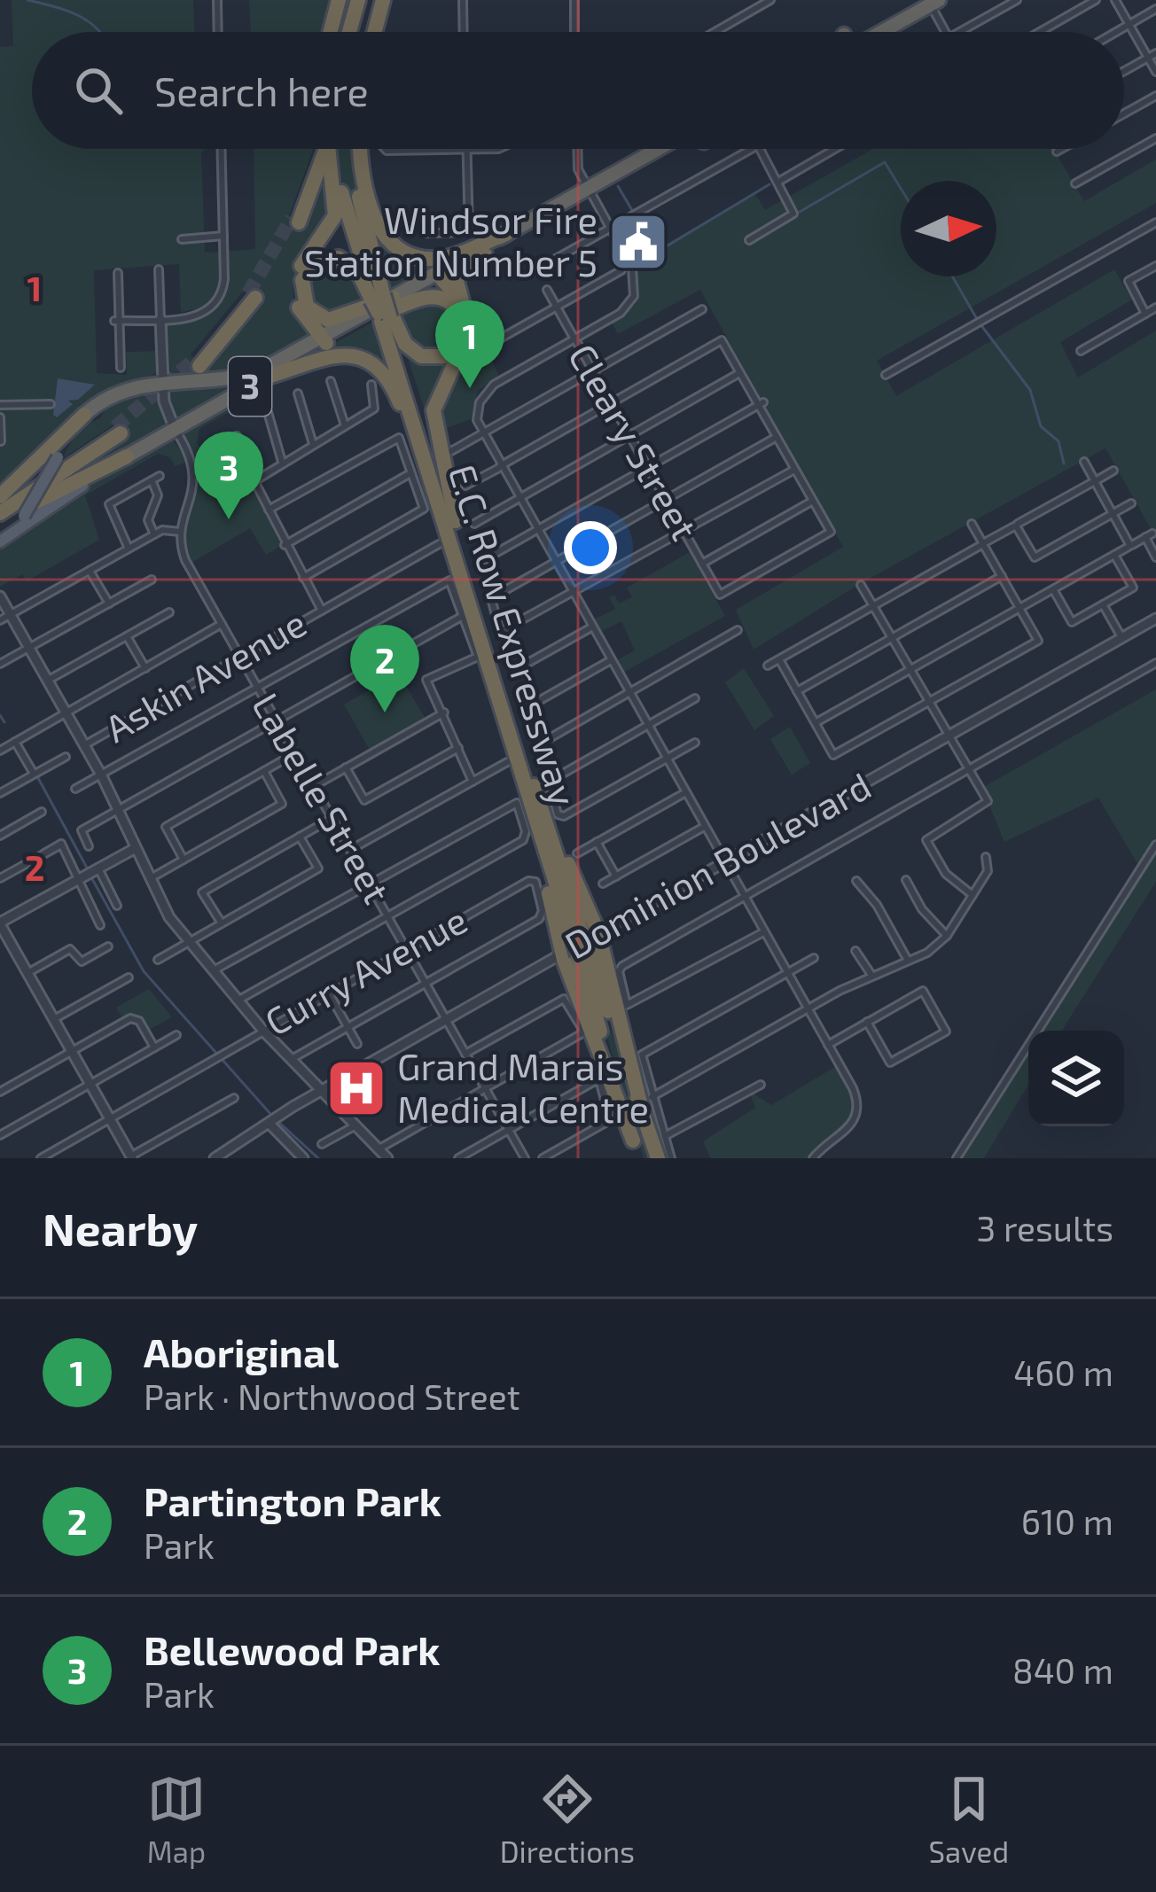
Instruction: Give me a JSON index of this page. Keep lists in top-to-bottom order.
{
  "streets": {
    "highway": ["3", "E.C. Row Expressway"],
    "street": [
      "Cleary Street",
      "Askin Avenue",
      "Labelle Street",
      "Dominion Boulevard",
      "Curry Avenue"
    ]
  },
  "crossings": [
    ["3", "E.C. Row Expressway"],
    ["E.C. Row Expressway", "Dominion Boulevard"],
    ["Askin Avenue", "Labelle Street"],
    ["Labelle Street", "Dominion Boulevard"],
    ["Labelle Street", "Curry Avenue"]
  ],
  "places": {
    "public building": ["Windsor Fire Station Number 5"],
    "hospital": ["Grand Marais Medical Centre"]
  },
  "north": "right",
  "page": {
    "search": "Search here",
    "pins": ["1", "3", "2"],
    "heading": ["Nearby", "3 results"],
    "list": [
      {
        "mark": "1",
        "name": "Aboriginal",
        "note": "Park · Northwood Street",
        "value": "460 m"
      },
      {
        "mark": "2",
        "name": "Partington Park",
        "note": "Park",
        "value": "610 m"
      },
      {
        "mark": "3",
        "name": "Bellewood Park",
        "note": "Park",
        "value": "840 m"
      }
    ],
    "nav": ["Map", "Directions", "Saved"]
  },
  "grid": {
    "rows": ["1", "2"]
  }
}
